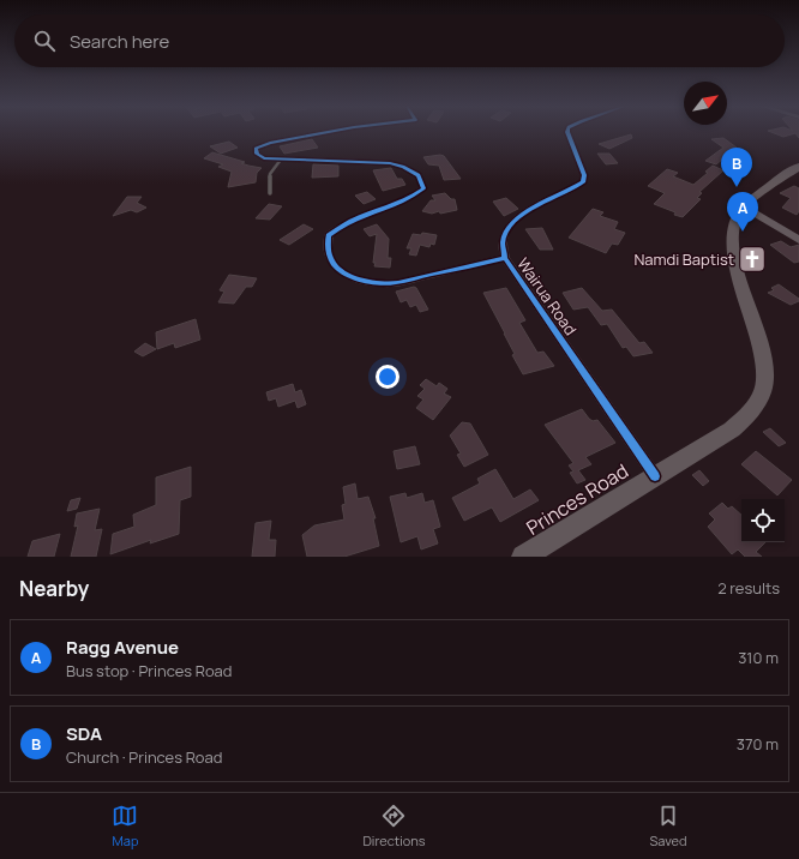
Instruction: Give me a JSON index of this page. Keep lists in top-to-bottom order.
{
  "streets": {
    "main road": ["Princes Road"],
    "street": ["Wairua Road"]
  },
  "crossings": [
    ["Wairua Road", "Princes Road"]
  ],
  "places": {
    "church": ["Namdi Baptist"]
  },
  "north": "top right",
  "page": {
    "search": "Search here",
    "pins": ["B", "A"],
    "heading": ["Nearby", "2 results"],
    "list": [
      {
        "mark": "A",
        "name": "Ragg Avenue",
        "note": "Bus stop · Princes Road",
        "value": "310 m"
      },
      {
        "mark": "B",
        "name": "SDA",
        "note": "Church · Princes Road",
        "value": "370 m"
      }
    ],
    "nav": ["Map", "Directions", "Saved"]
  }
}
